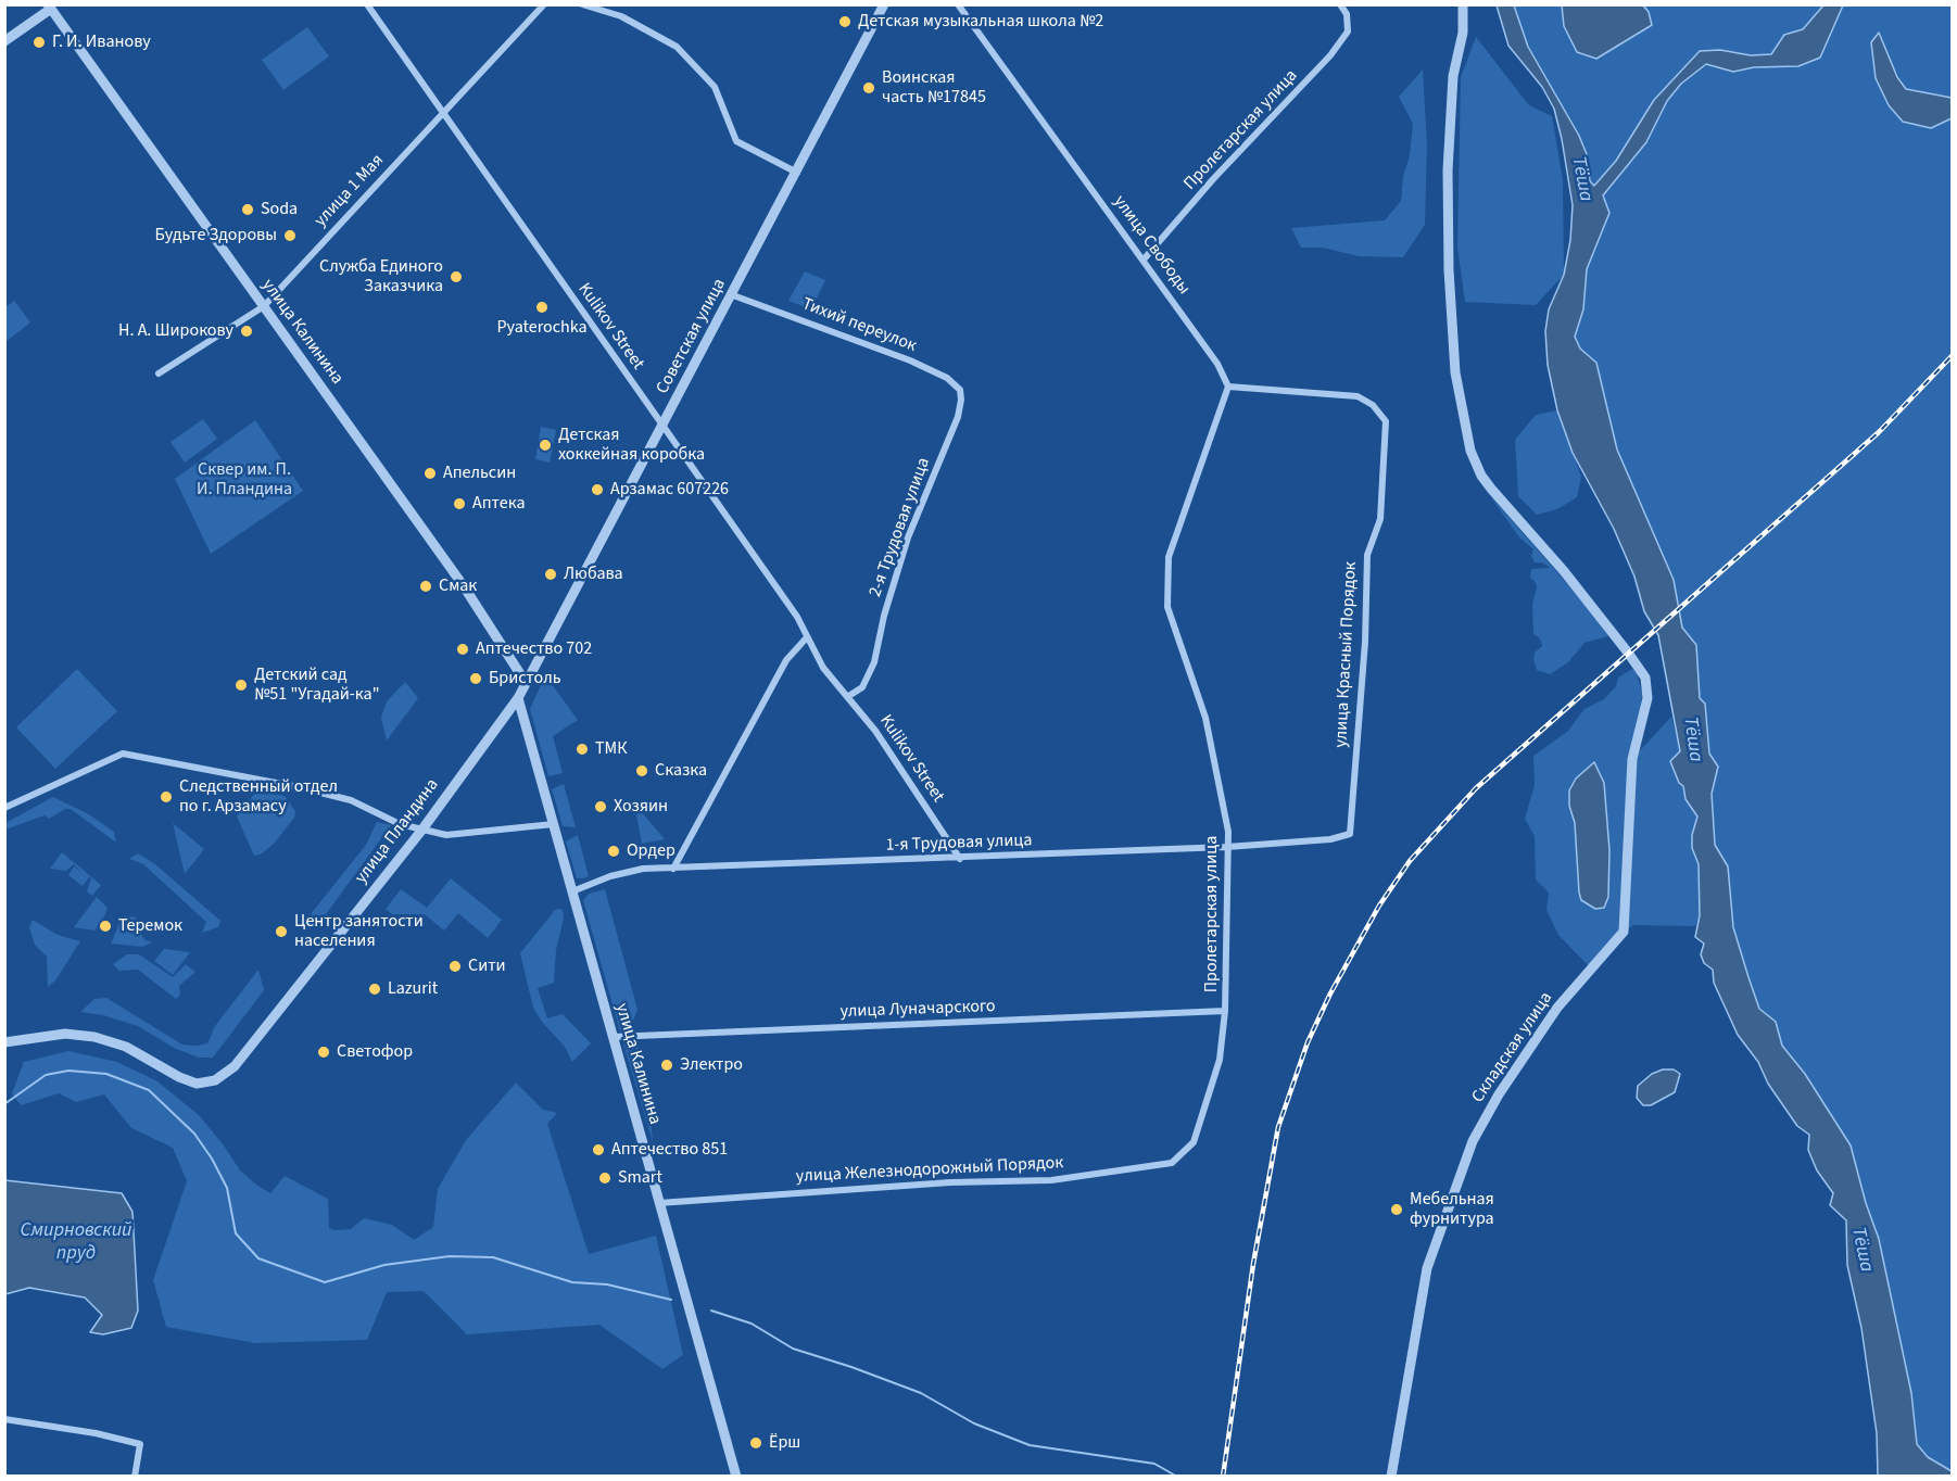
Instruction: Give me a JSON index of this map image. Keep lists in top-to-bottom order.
{
  "streets": {
    "street": [
      "Пролетарская улица",
      "улица 1 Мая",
      "улица Свободы",
      "Тихий переулок",
      "Kulikov Street",
      "улица Калинина",
      "Советская улица",
      "2-я Трудовая улица",
      "улица Красный Порядок",
      "улица Пландина",
      "1-я Трудовая улица",
      "улица Луначарского",
      "Складская улица",
      "улица Железнодорожный Порядок"
    ]
  },
  "crossings": [
    ["Пролетарская улица", "улица Свободы"],
    ["Пролетарская улица", "улица Красный Порядок"],
    ["Пролетарская улица", "1-я Трудовая улица"],
    ["Пролетарская улица", "улица Луначарского"],
    ["Пролетарская улица", "улица Железнодорожный Порядок"],
    ["улица 1 Мая", "Kulikov Street"],
    ["улица 1 Мая", "улица Калинина"],
    ["улица Свободы", "улица Красный Порядок"],
    ["Тихий переулок", "Советская улица"],
    ["Тихий переулок", "2-я Трудовая улица"],
    ["Kulikov Street", "Советская улица"],
    ["Kulikov Street", "2-я Трудовая улица"],
    ["Kulikov Street", "1-я Трудовая улица"],
    ["улица Калинина", "Советская улица"],
    ["улица Калинина", "улица Пландина"],
    ["улица Калинина", "1-я Трудовая улица"],
    ["улица Калинина", "улица Луначарского"],
    ["улица Калинина", "улица Железнодорожный Порядок"],
    ["Советская улица", "улица Пландина"],
    ["улица Красный Порядок", "1-я Трудовая улица"]
  ],
  "water": ["Тёша", "Смирновский пруд"],
  "parks": ["Сквер им. П. И. Пландина"],
  "places": [
    "Детская музыкальная школа №2",
    "Г. И. Иванову",
    "Воинская часть №17845",
    "Soda",
    "Будьте Здоровы",
    "Служба Единого Заказчика",
    "Pyaterochka",
    "Н. А. Широкову",
    "Детская хоккейная коробка",
    "Апельсин",
    "Арзамас 607226",
    "Аптека",
    "Любава",
    "Смак",
    "Аптечество 702",
    "Бристоль",
    "Детский сад №51 \"Угадай-ка\"",
    "ТМК",
    "Сказка",
    "Следственный отдел по г. Арзамасу",
    "Хозяин",
    "Ордер",
    "Теремок",
    "Центр занятости населения",
    "Сити",
    "Lazurit",
    "Светофор",
    "Электро",
    "Аптечество 851",
    "Smart",
    "Мебельная фурнитура",
    "Ёрш"
  ]
}
